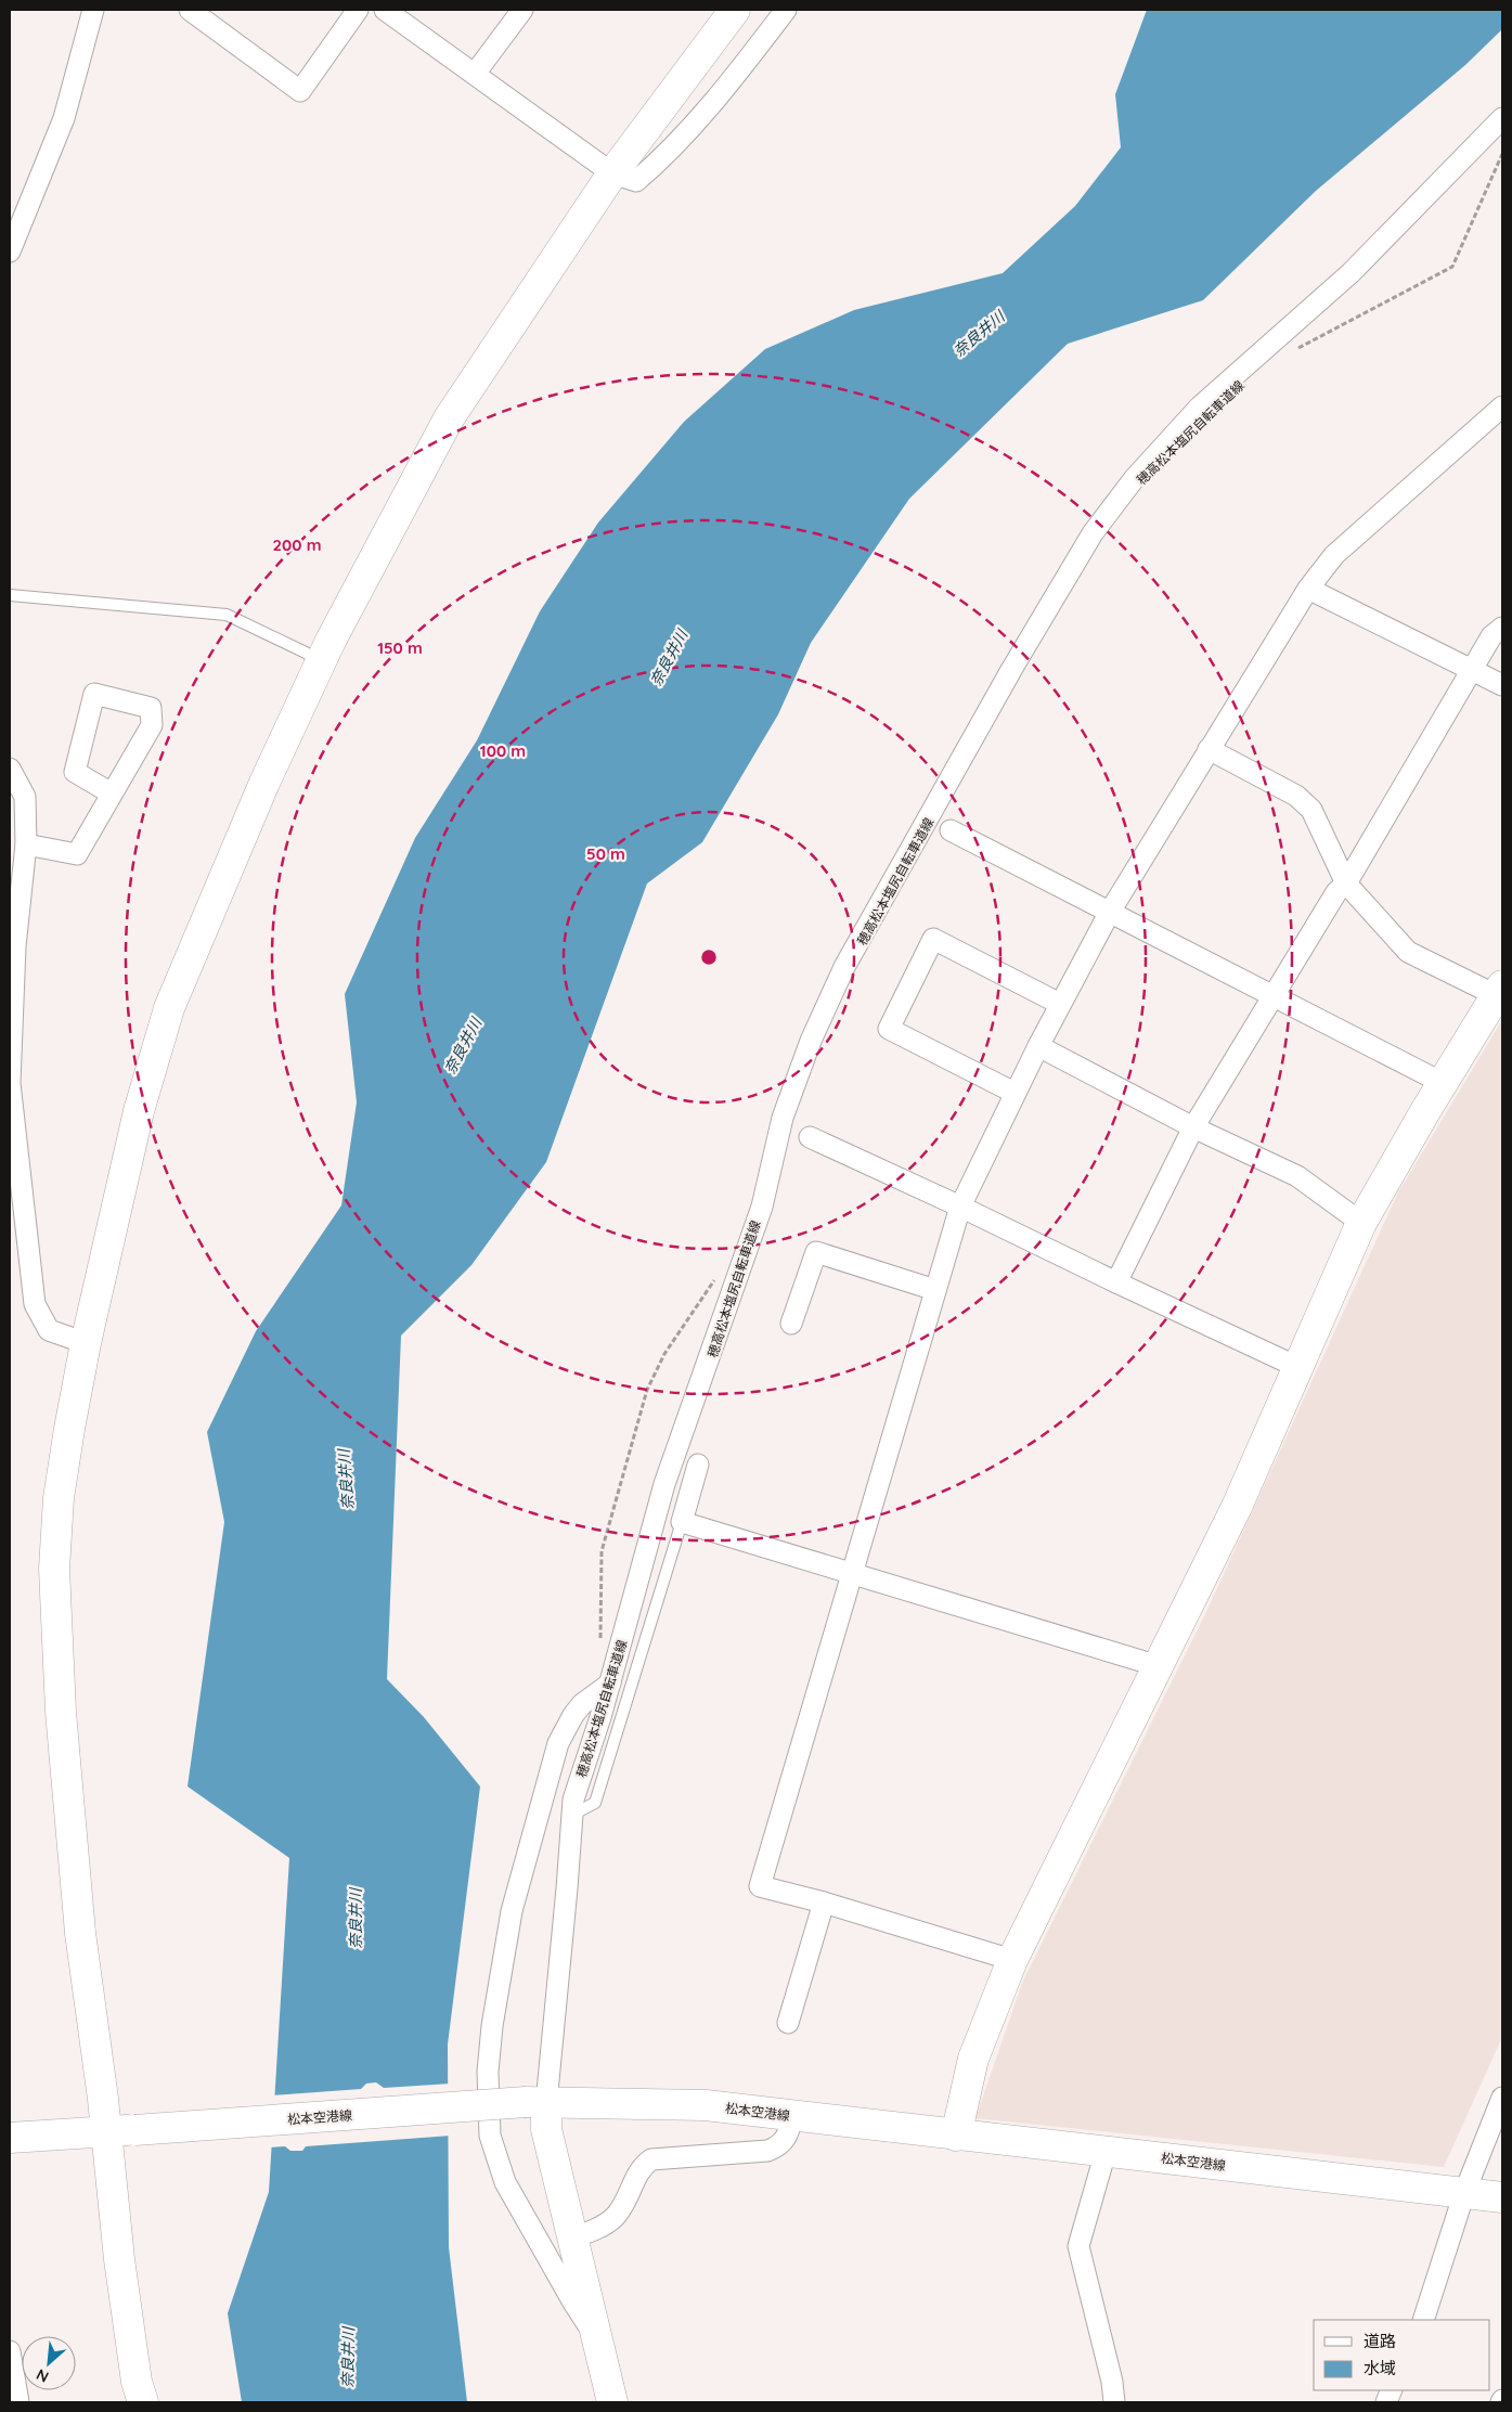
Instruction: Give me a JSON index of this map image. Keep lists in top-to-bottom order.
{
  "streets": {
    "street": ["松本空港線"]
  },
  "water": ["奈良井川"],
  "legend": ["道路", "水域"],
  "north": "bottom left",
  "rings": [
    "200 m",
    "150 m",
    "100 m",
    "50 m"
  ]
}
